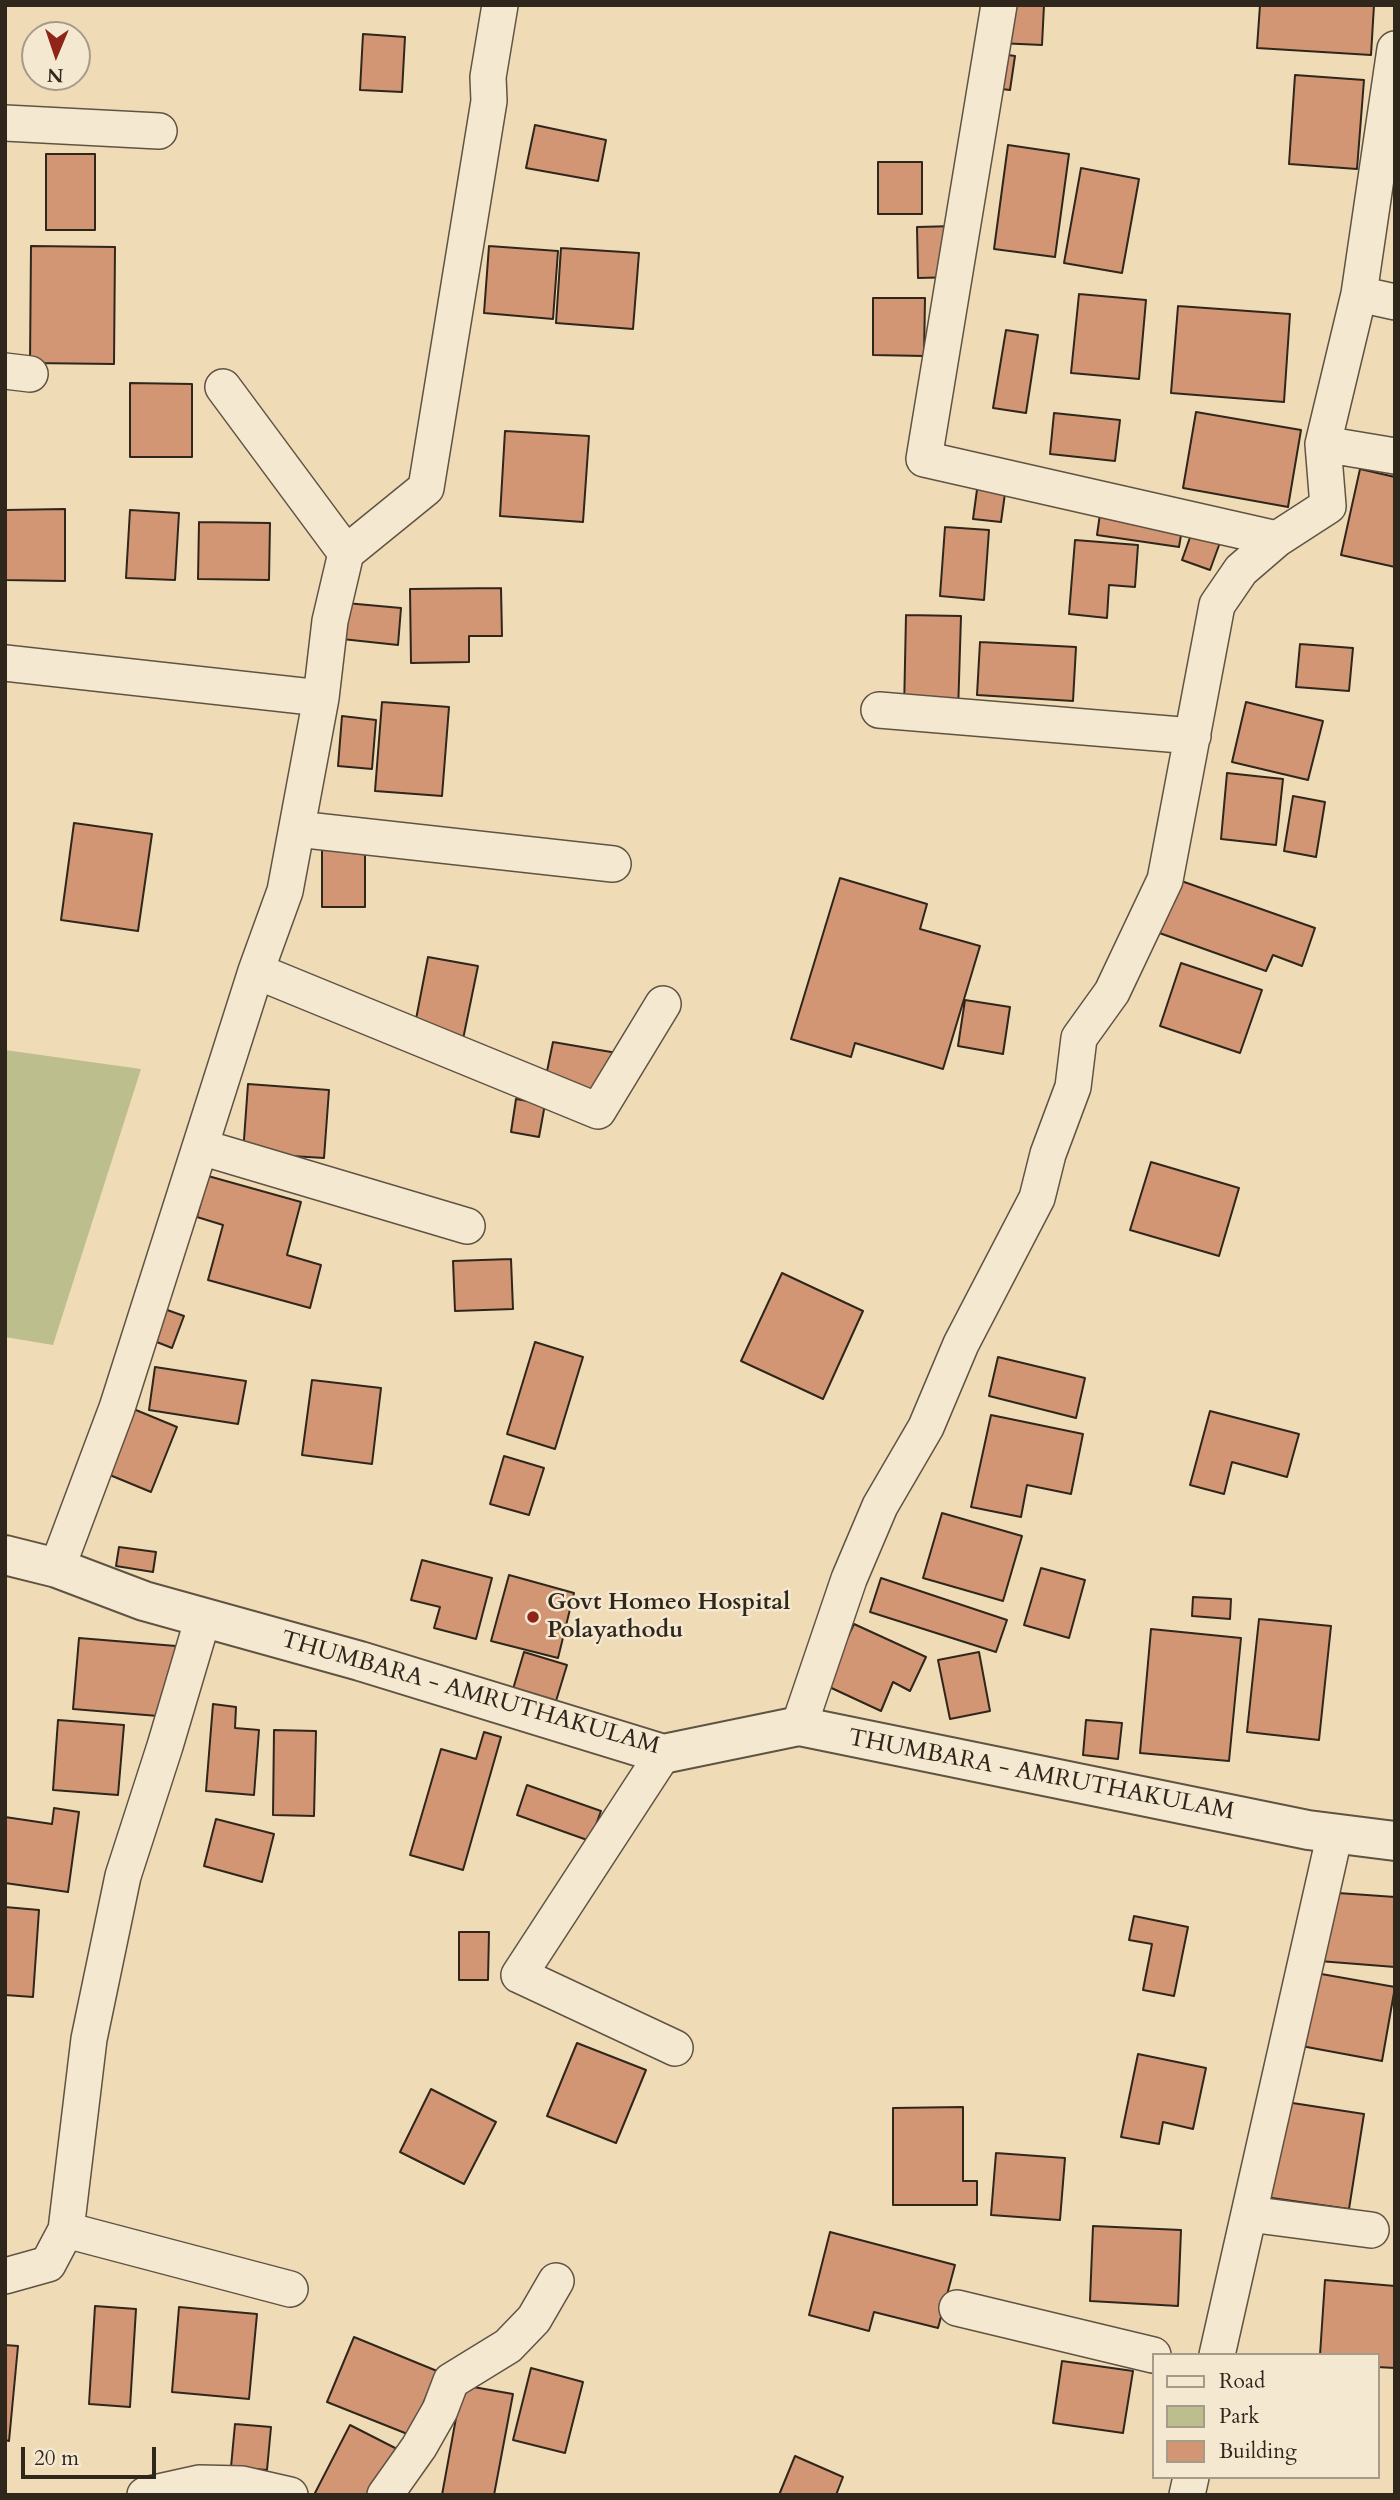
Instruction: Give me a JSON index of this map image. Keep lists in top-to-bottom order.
{
  "streets": {
    "street": ["THUMBARA - AMRUTHAKULAM"]
  },
  "places": ["Govt Homeo Hospital Polayathodu"],
  "legend": ["Road", "Park", "Building"],
  "scale_bar": "20 m",
  "north": "bottom"
}
